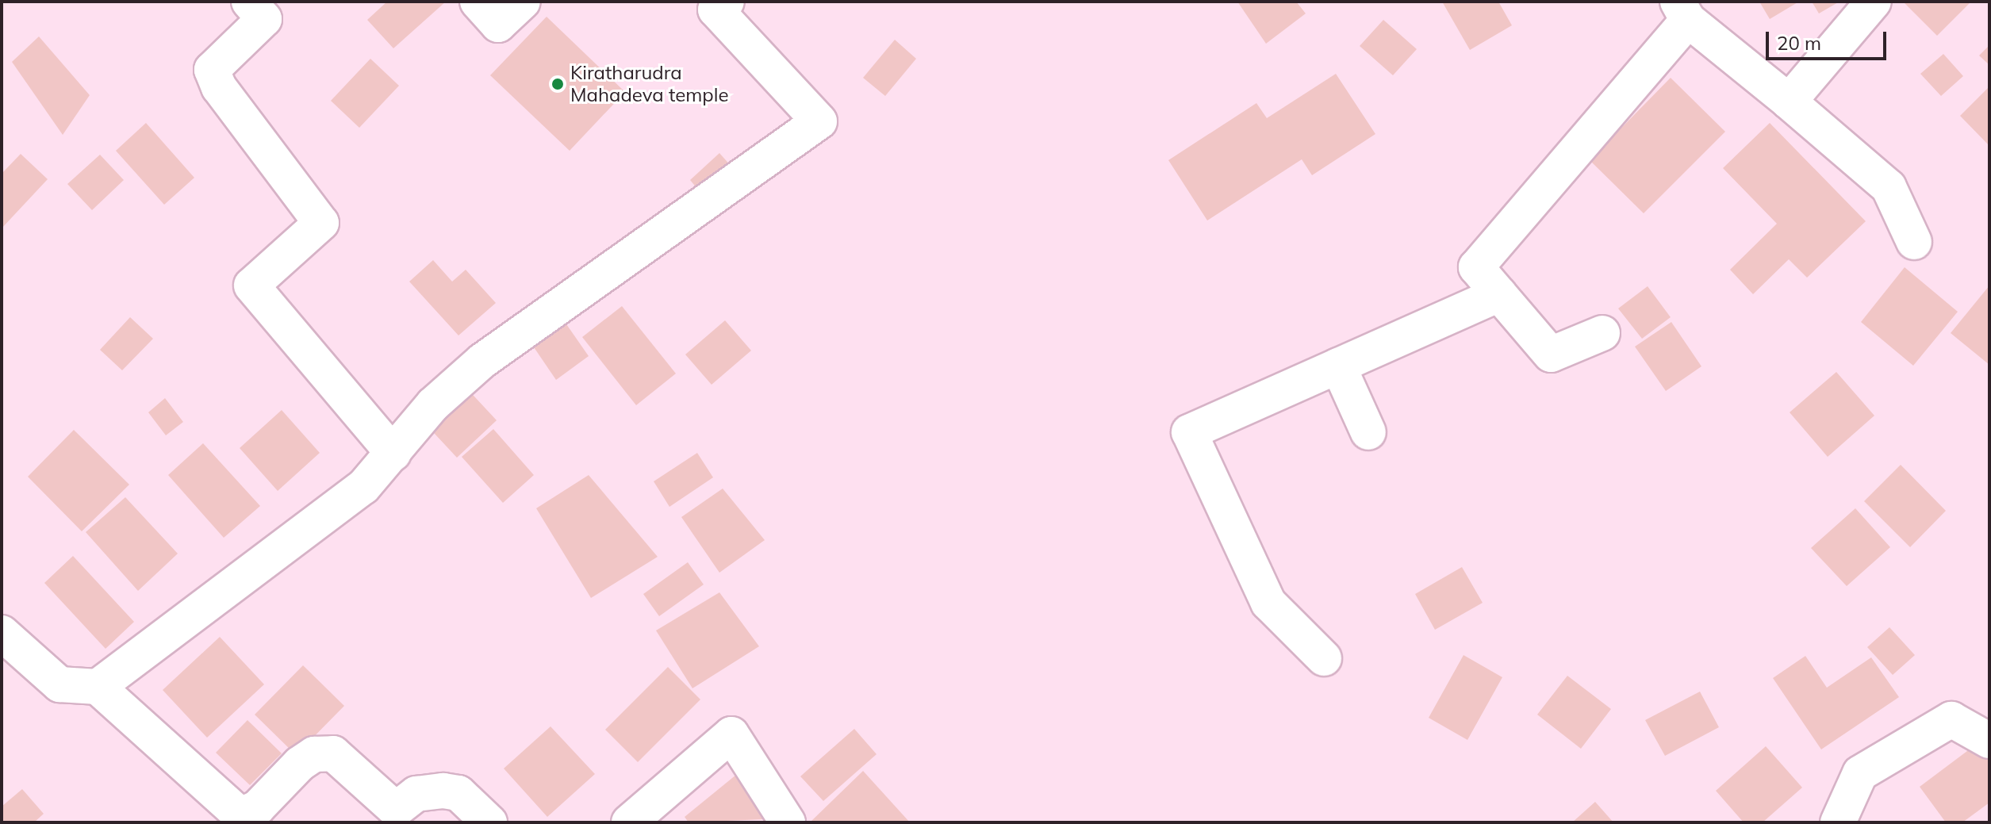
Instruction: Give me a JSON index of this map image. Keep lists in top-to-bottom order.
{
  "places": ["Kiratharudra Mahadeva temple"],
  "scale_bar": "20 m"
}
